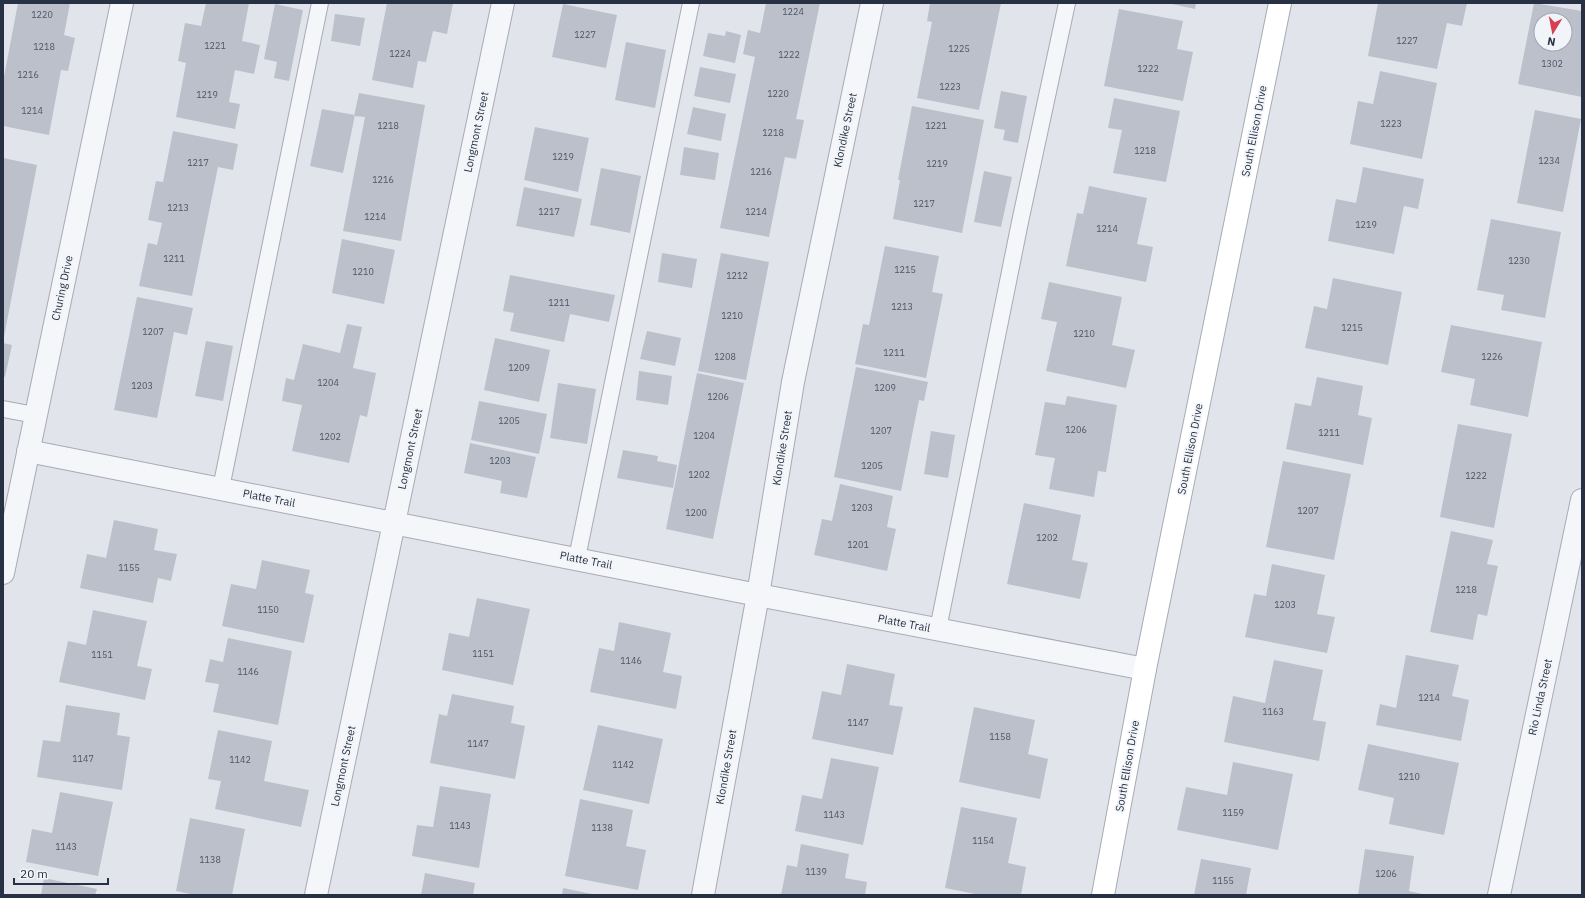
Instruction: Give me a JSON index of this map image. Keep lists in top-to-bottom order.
{
  "streets": {
    "street": [
      "Klondike Street",
      "South Ellison Drive",
      "Longmont Street",
      "Churing Drive",
      "Platte Trail",
      "Rio Linda Street"
    ]
  },
  "crossings": [
    ["Klondike Street", "Platte Trail"],
    ["South Ellison Drive", "Platte Trail"],
    ["Longmont Street", "Platte Trail"],
    ["Churing Drive", "Platte Trail"]
  ],
  "house_numbers": [
    "1224",
    "1220",
    "1227",
    "1227",
    "1221",
    "1218",
    "1225",
    "1224",
    "1222",
    "1302",
    "1222",
    "1216",
    "1223",
    "1220",
    "1219",
    "1214",
    "1223",
    "1218",
    "1221",
    "1218",
    "1218",
    "1219",
    "1234",
    "1217",
    "1219",
    "1216",
    "1216",
    "1217",
    "1213",
    "1217",
    "1214",
    "1214",
    "1219",
    "1214",
    "1211",
    "1230",
    "1215",
    "1210",
    "1212",
    "1211",
    "1213",
    "1210",
    "1215",
    "1207",
    "1210",
    "1211",
    "1208",
    "1226",
    "1209",
    "1204",
    "1203",
    "1209",
    "1206",
    "1205",
    "1206",
    "1207",
    "1211",
    "1204",
    "1202",
    "1203",
    "1205",
    "1202",
    "1222",
    "1203",
    "1207",
    "1200",
    "1202",
    "1201",
    "1155",
    "1218",
    "1203",
    "1150",
    "1151",
    "1151",
    "1146",
    "1146",
    "1214",
    "1163",
    "1147",
    "1158",
    "1147",
    "1147",
    "1142",
    "1142",
    "1210",
    "1159",
    "1143",
    "1143",
    "1138",
    "1154",
    "1143",
    "1138",
    "1139",
    "1206",
    "1155"
  ],
  "scale_bar": "20 m",
  "north": "bottom"
}
